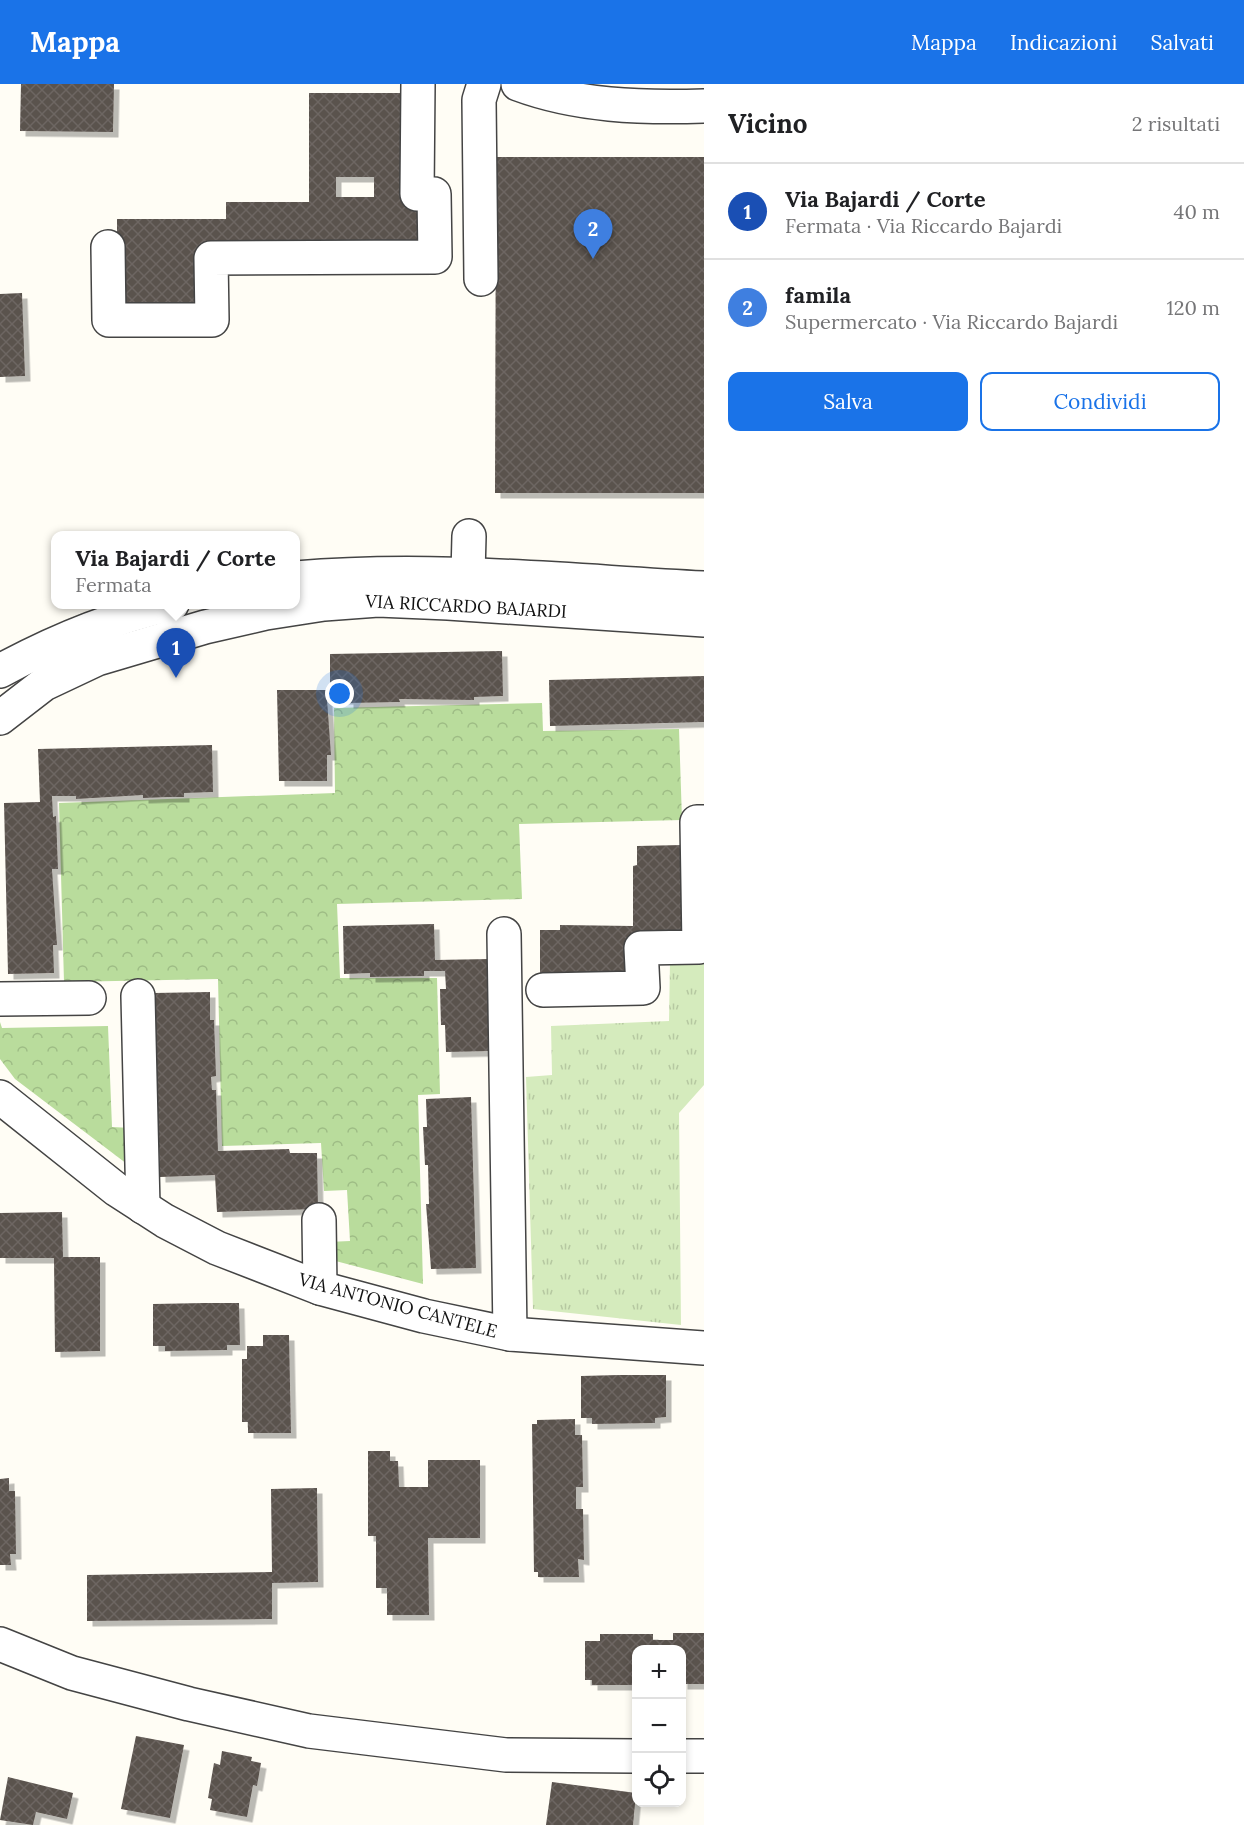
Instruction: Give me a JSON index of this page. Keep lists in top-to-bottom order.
{
  "streets": {
    "street": ["VIA RICCARDO BAJARDI", "VIA ANTONIO CANTELE"]
  },
  "page": {
    "header": "Mappa",
    "nav": ["Mappa", "Indicazioni", "Salvati"],
    "heading": ["Vicino", "2 risultati"],
    "list": [
      {
        "mark": "1",
        "name": "Via Bajardi / Corte",
        "note": "Fermata · Via Riccardo Bajardi",
        "value": "40 m"
      },
      {
        "mark": "2",
        "name": "famila",
        "note": "Supermercato · Via Riccardo Bajardi",
        "value": "120 m"
      }
    ],
    "pins": ["2", "1"],
    "buttons": ["Salva", "Condividi"],
    "popup": ["Via Bajardi / Corte", "Fermata"],
    "map_buttons": ["+", "−"]
  }
}
